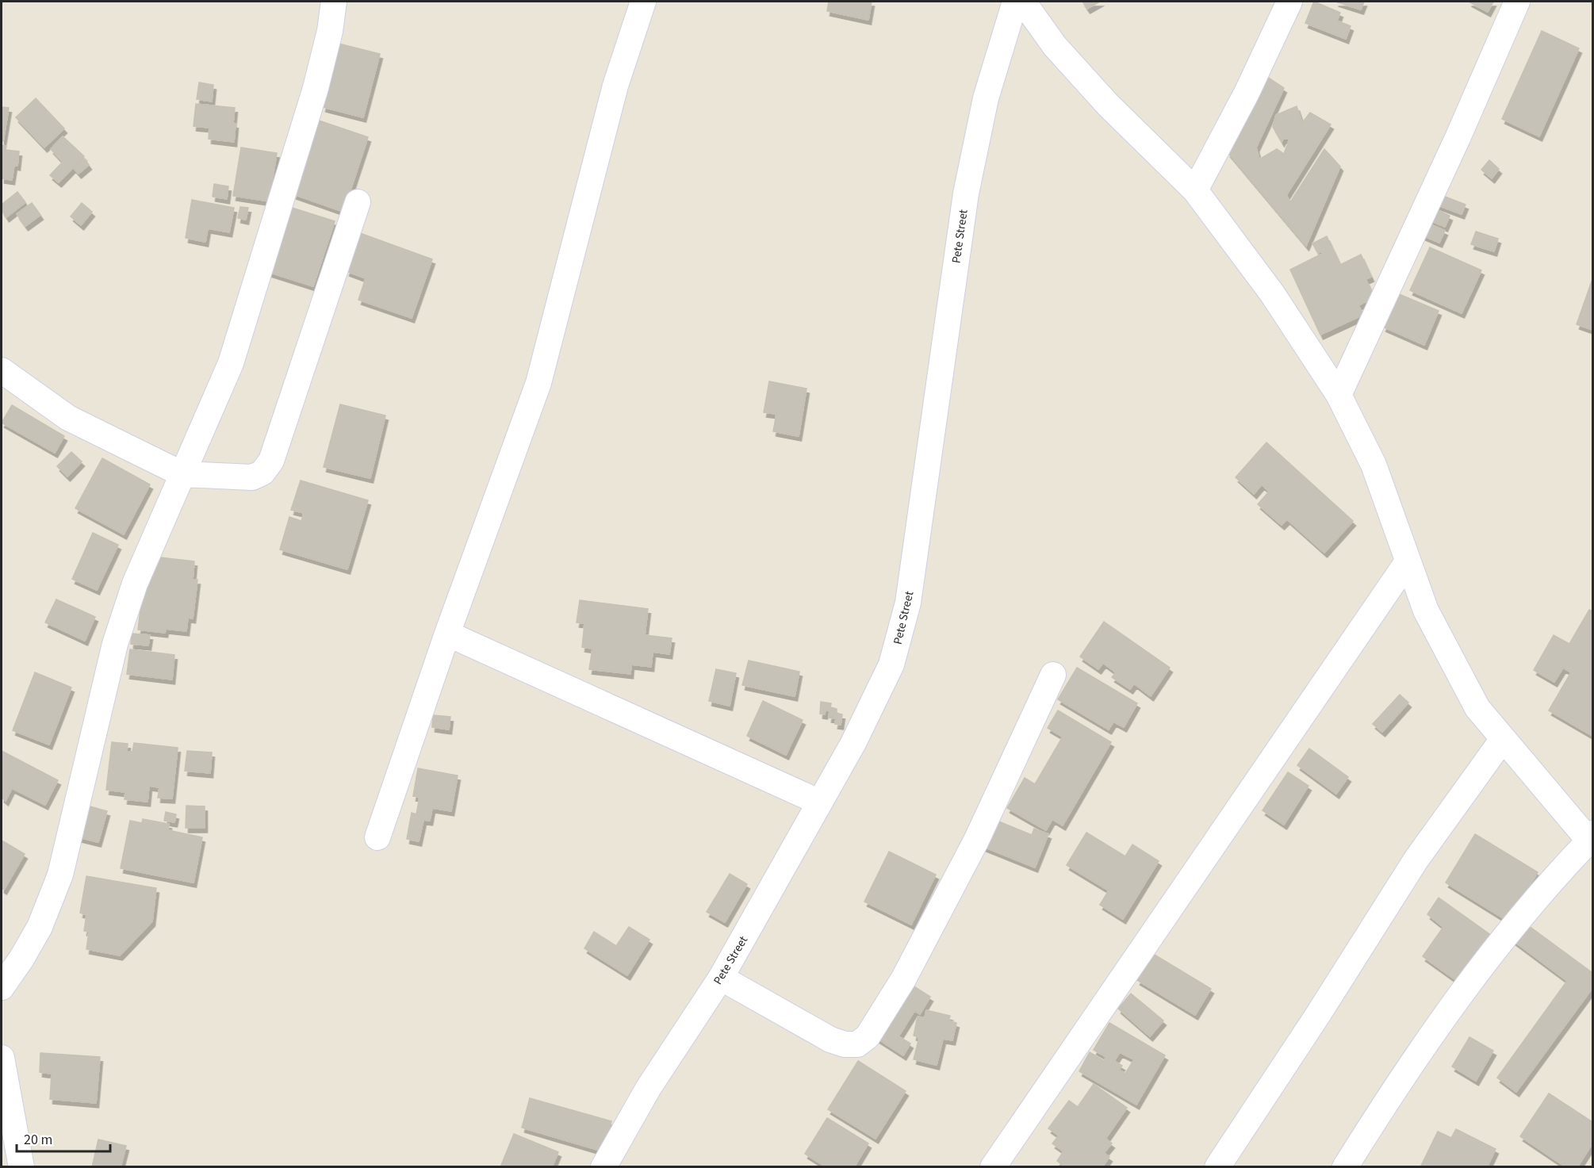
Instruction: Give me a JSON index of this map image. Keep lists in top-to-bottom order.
{
  "streets": {
    "street": ["Pete Street"]
  },
  "scale_bar": "20 m"
}
